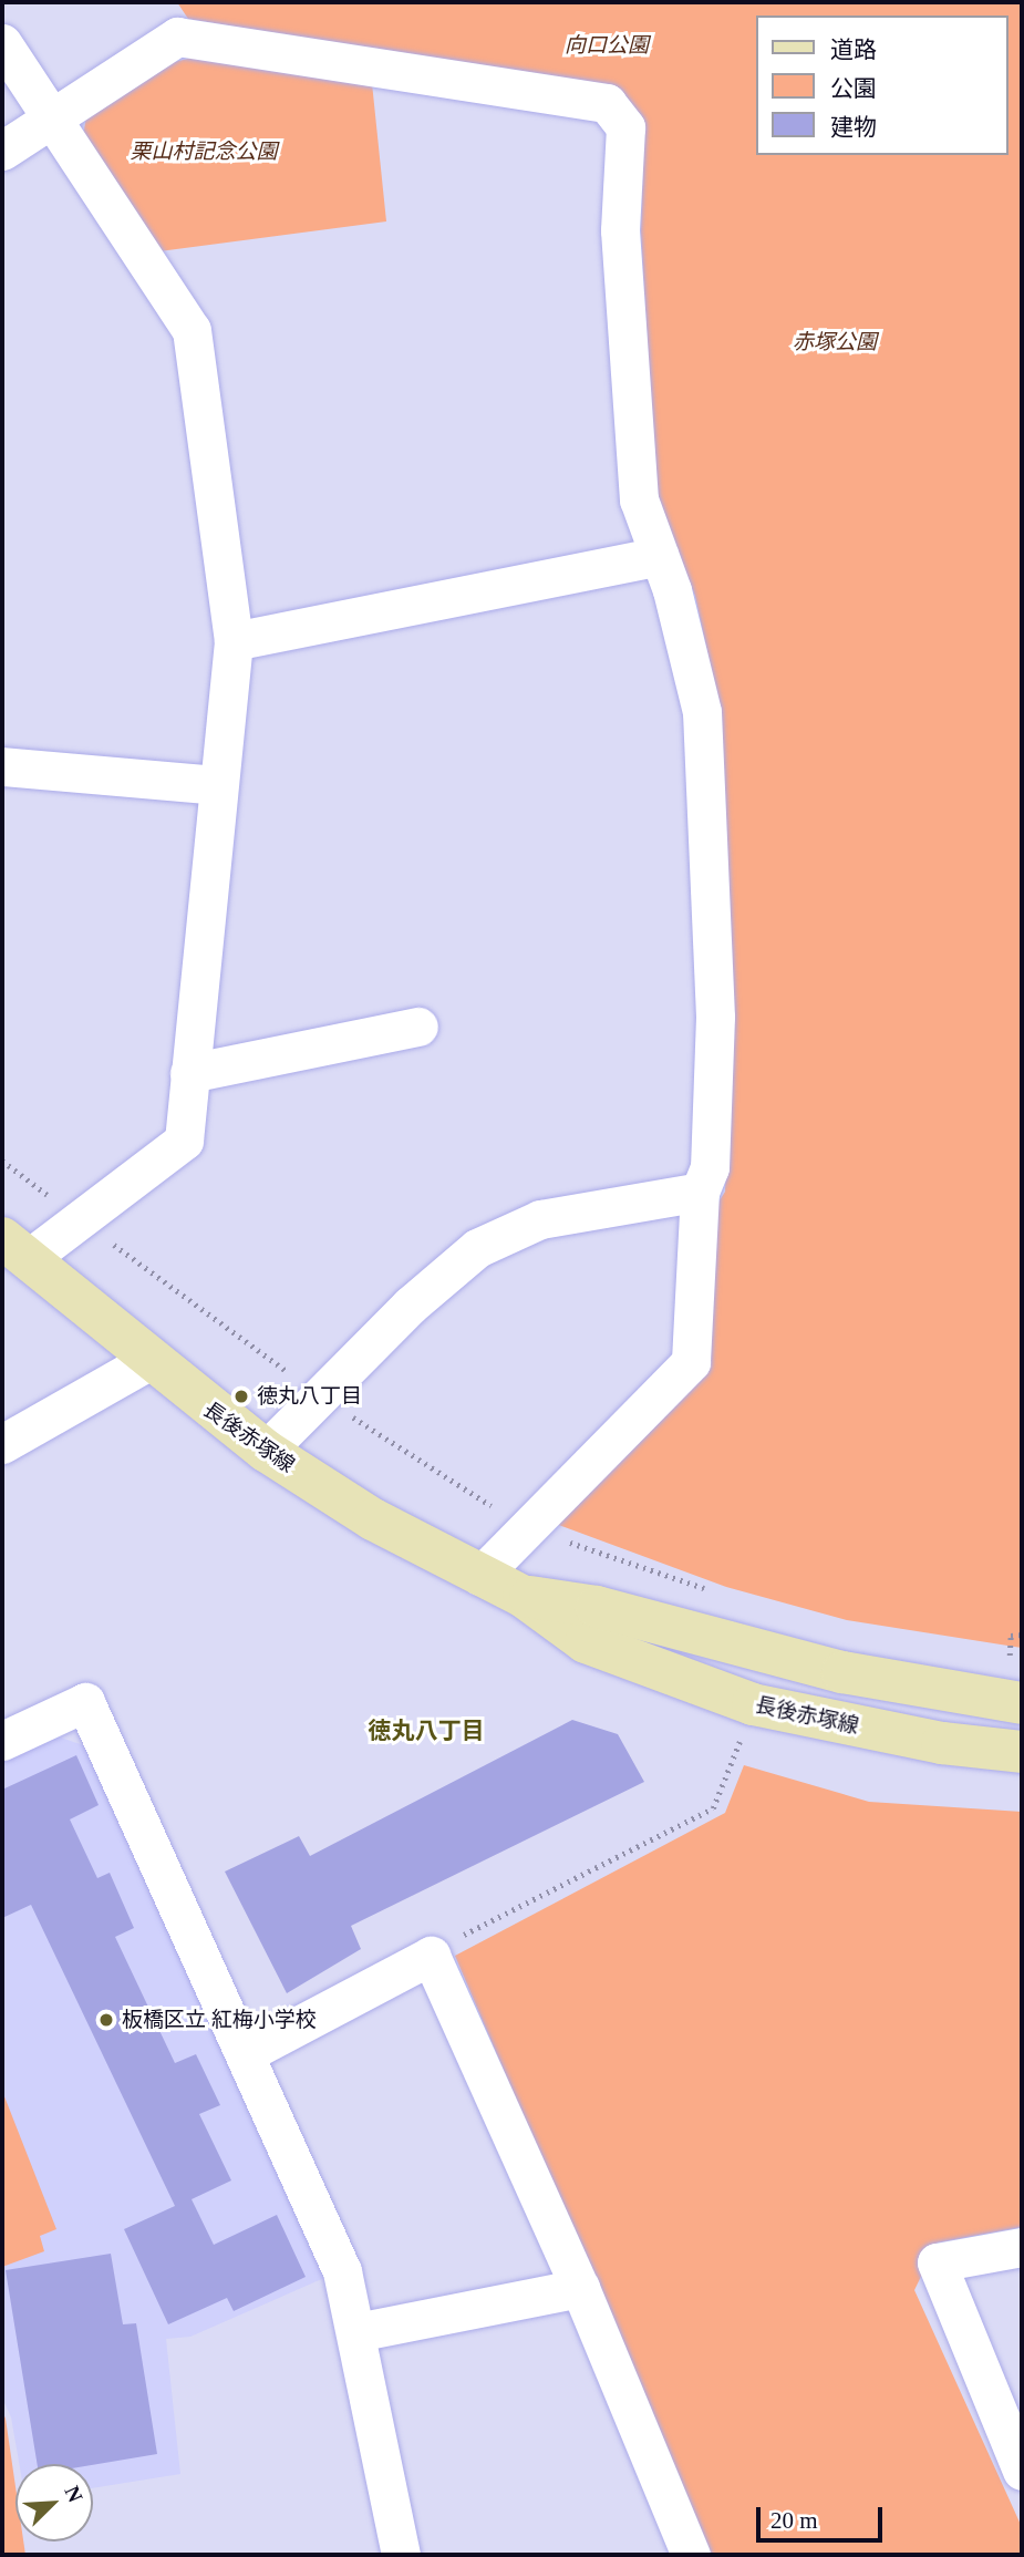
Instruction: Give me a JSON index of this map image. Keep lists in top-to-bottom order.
{
  "streets": {
    "main road": ["長後赤塚線"]
  },
  "districts": ["徳丸八丁目"],
  "parks": ["向口公園", "栗山村記念公園", "赤塚公園"],
  "places": ["徳丸八丁目", "板橋区立 紅梅小学校"],
  "legend": ["道路", "公園", "建物"],
  "scale_bar": "20 m",
  "north": "top right"
}
